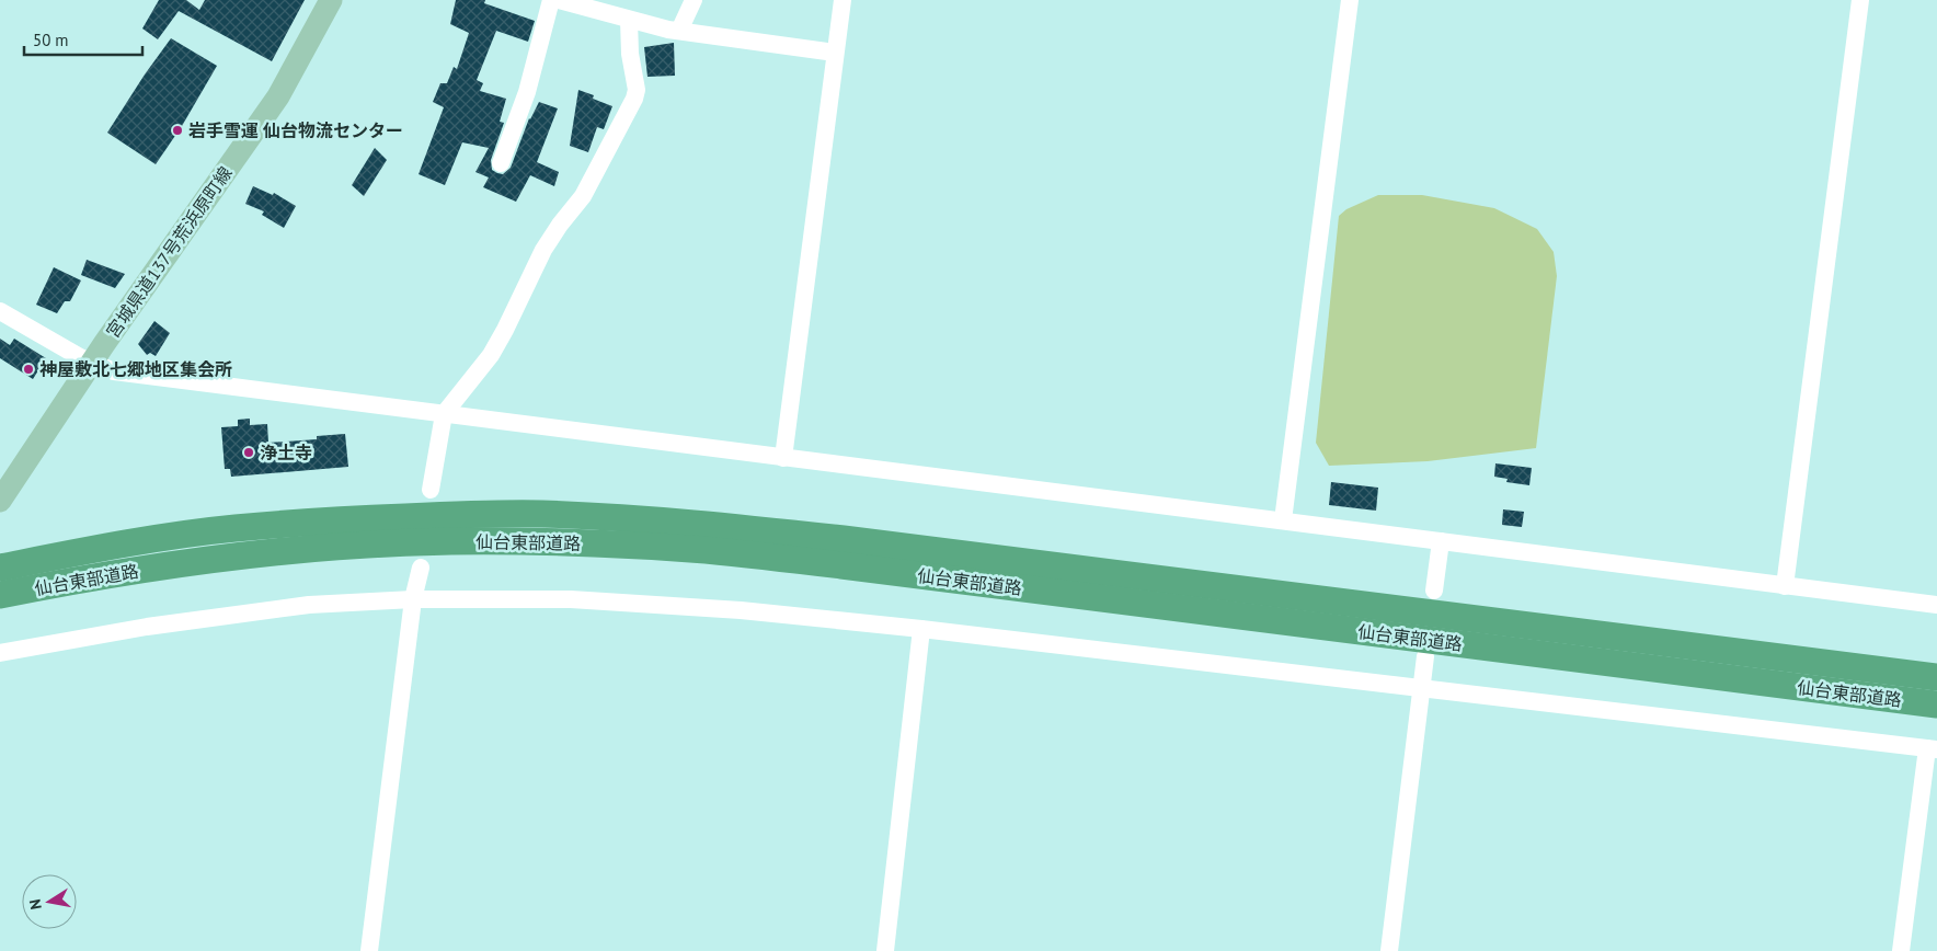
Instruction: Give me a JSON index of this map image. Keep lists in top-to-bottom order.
{
  "streets": {
    "highway": ["仙台東部道路"],
    "main road": ["宮城県道137号荒浜原町線"]
  },
  "places": ["岩手雪運 仙台物流センター", "神屋敷北七郷地区集会所", "浄土寺"],
  "scale_bar": "50 m",
  "north": "left"
}
